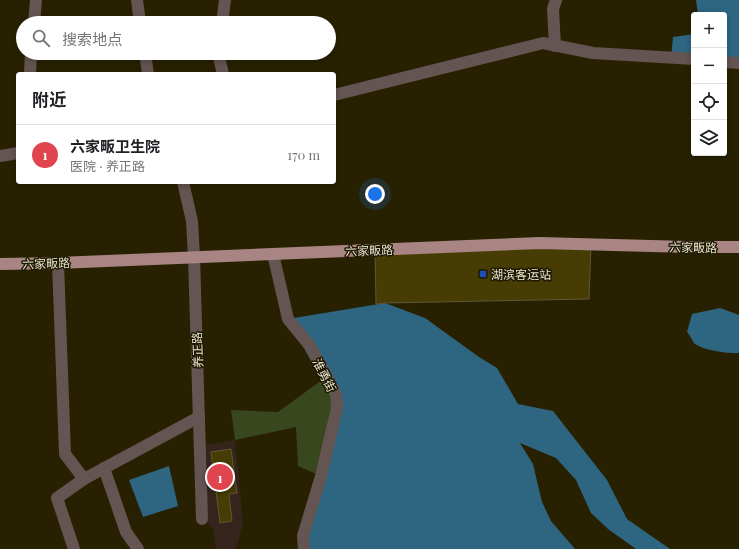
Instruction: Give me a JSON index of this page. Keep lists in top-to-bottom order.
{
  "streets": {
    "main road": ["六家畈路"],
    "street": ["养正路", "淮勇街"]
  },
  "crossings": [
    ["六家畈路", "养正路"],
    ["六家畈路", "淮勇街"]
  ],
  "places": {
    "transit": ["湖滨客运站"]
  },
  "page": {
    "map_buttons": ["+", "−"],
    "search": "搜索地点",
    "heading": "附近",
    "list": [
      {
        "mark": "1",
        "name": "六家畈卫生院",
        "note": "医院 · 养正路",
        "value": "170 m"
      }
    ],
    "pins": "1"
  }
}
